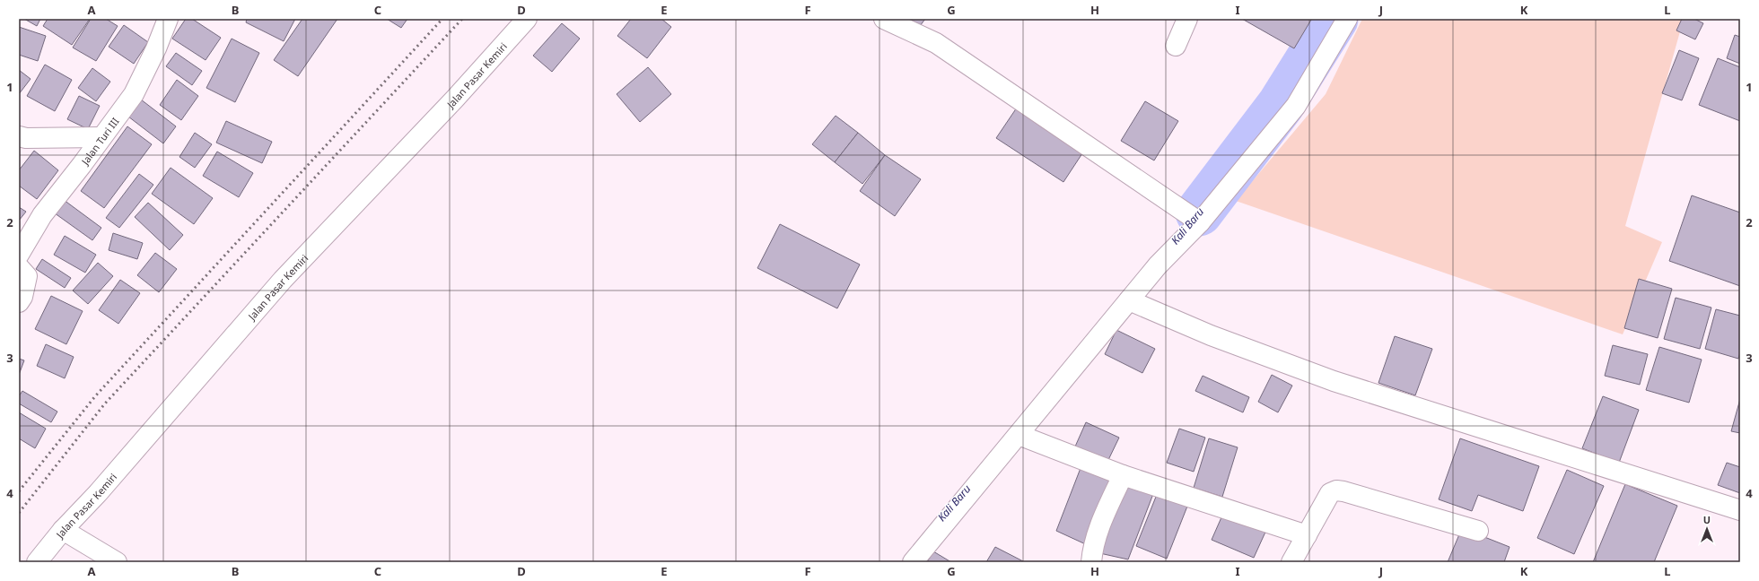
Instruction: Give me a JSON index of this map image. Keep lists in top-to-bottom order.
{
  "streets": {
    "street": ["Jalan Pasar Kemiri", "Jalan Turi III"]
  },
  "water": ["Kali Baru"],
  "north": "top",
  "grid": {
    "columns": [
      "A",
      "B",
      "C",
      "D",
      "E",
      "F",
      "G",
      "H",
      "I",
      "J",
      "K",
      "L"
    ],
    "rows": [
      "1",
      "2",
      "3",
      "4"
    ]
  }
}
